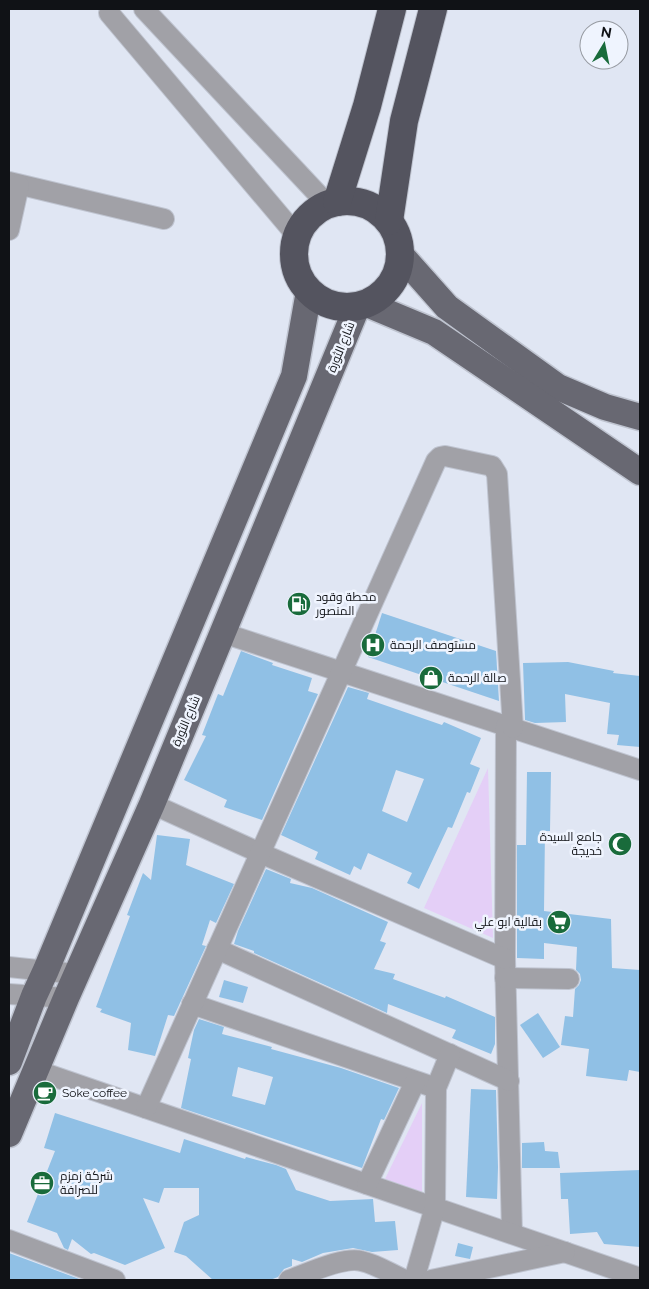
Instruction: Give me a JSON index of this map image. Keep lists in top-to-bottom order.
{
  "streets": {
    "main road": ["شارع الثورة"]
  },
  "places": {
    "fuel station": ["محطة وقود المنصور"],
    "hospital": ["مستوصف الرحمة"],
    "shop": ["صالة الرحمة"],
    "mosque": ["جامع السيدة خديجة"],
    "supermarket": ["بقالية ابو علي"],
    "cafe": ["Soke coffee"],
    "office": ["شركة زمزم للصرافة"]
  },
  "north": "top"
}
